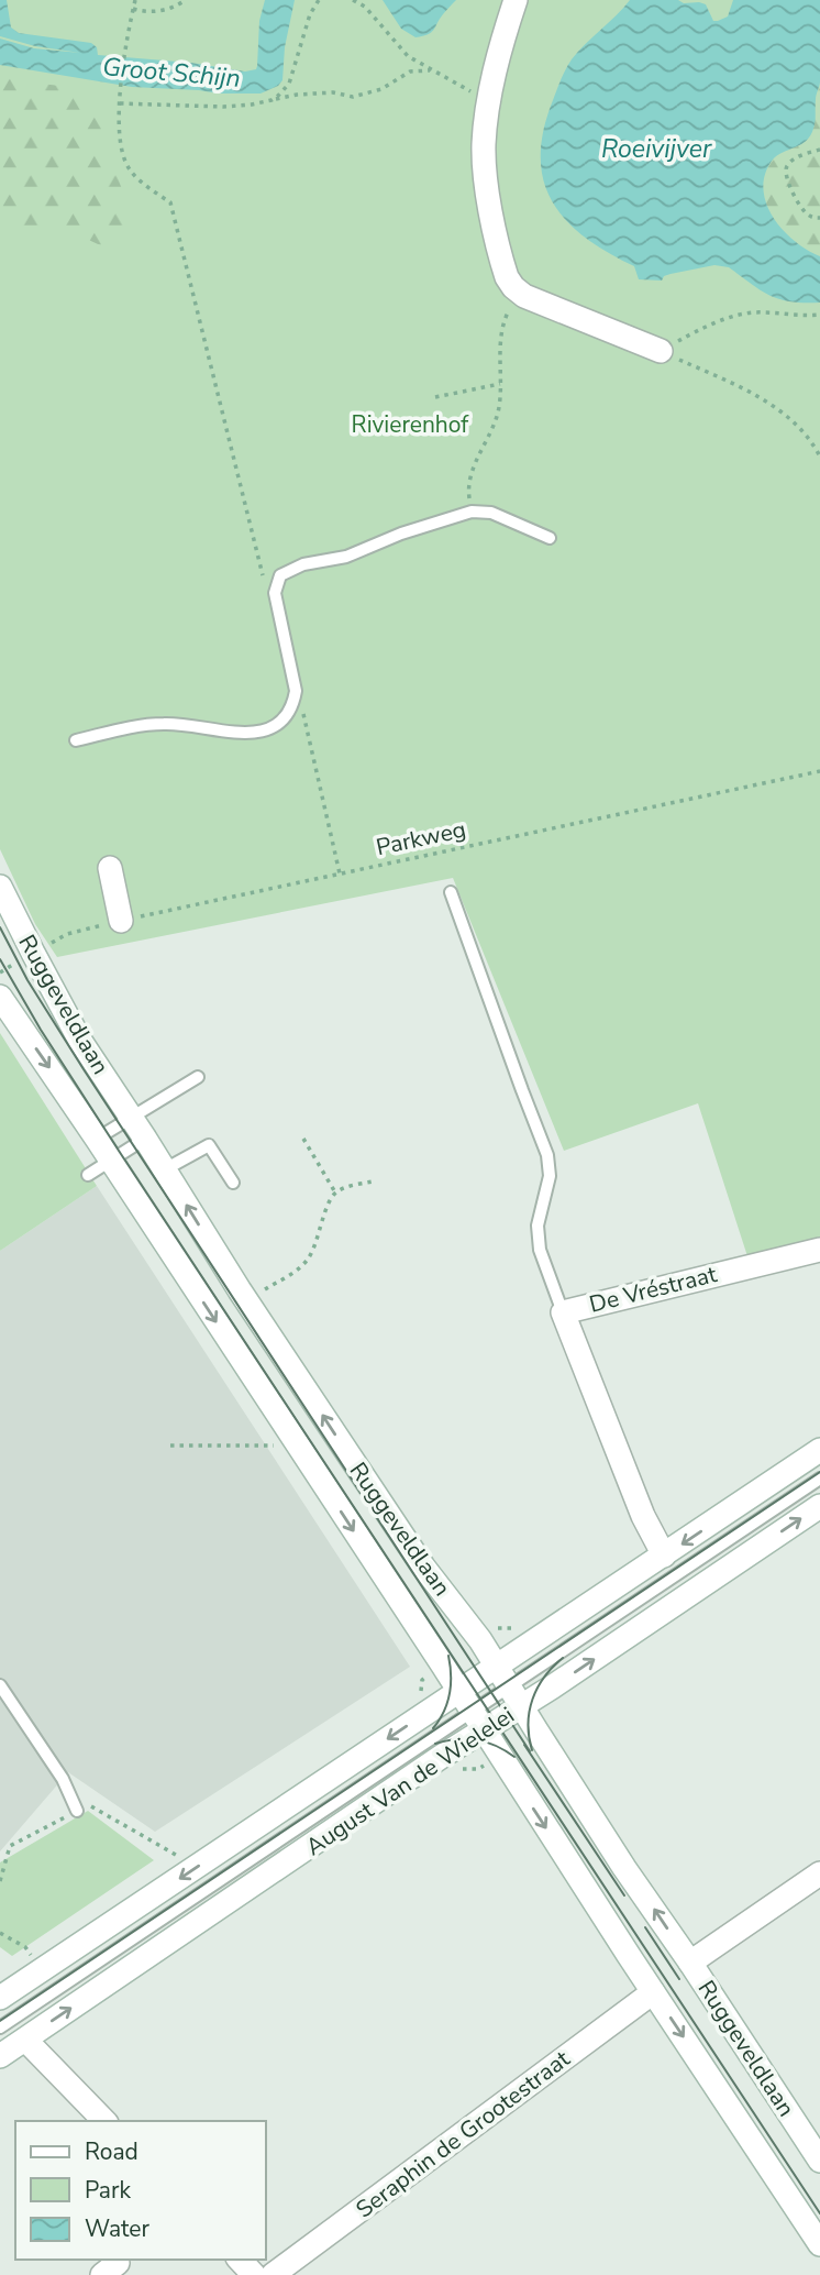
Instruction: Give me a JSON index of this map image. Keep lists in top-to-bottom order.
{
  "streets": {
    "street": [
      "Ruggeveldlaan",
      "De Vréstraat",
      "August Van de Wielelei",
      "Seraphin de Grootestraat"
    ],
    "path": ["Parkweg"]
  },
  "crossings": [
    ["Parkweg", "Ruggeveldlaan"],
    ["Ruggeveldlaan", "August Van de Wielelei"],
    ["Ruggeveldlaan", "Seraphin de Grootestraat"],
    ["De Vréstraat", "August Van de Wielelei"]
  ],
  "water": ["Groot Schijn", "Roeivijver"],
  "parks": ["Rivierenhof"],
  "legend": ["Road", "Park", "Water"]
}
